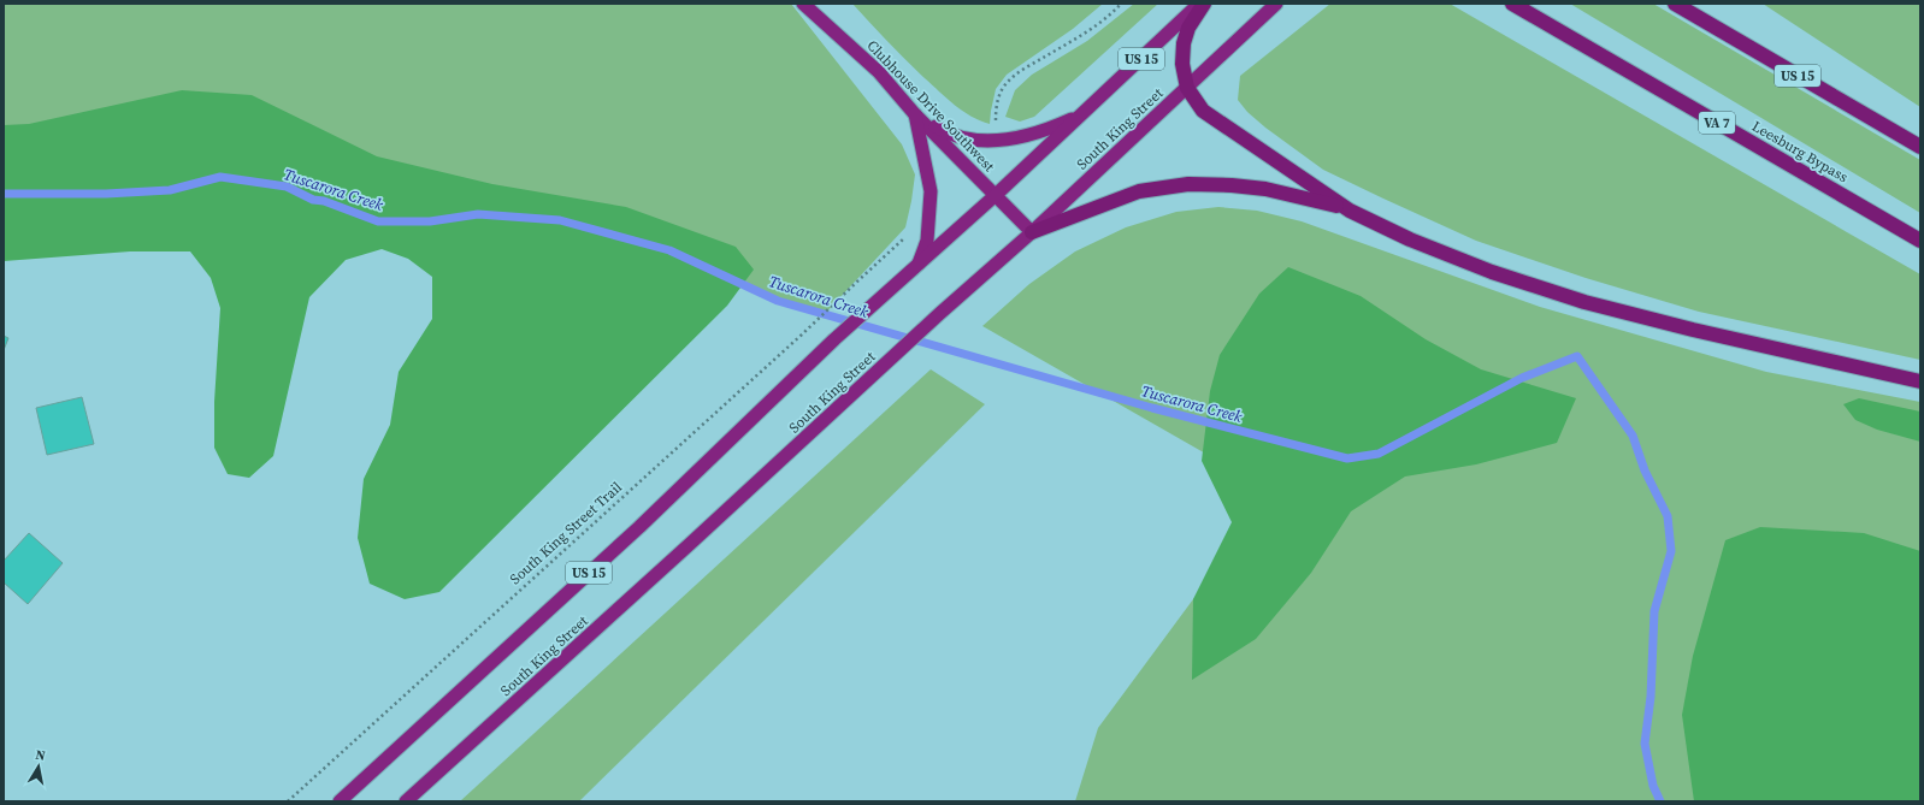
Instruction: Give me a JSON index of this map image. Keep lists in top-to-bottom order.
{
  "streets": {
    "highway": [
      "US 15",
      "Clubhouse Drive Southwest",
      "VA 7",
      "South King Street",
      "Leesburg Bypass"
    ],
    "path": ["South King Street Trail"]
  },
  "crossings": [
    ["US 15", "Clubhouse Drive Southwest"],
    ["Clubhouse Drive Southwest", "South King Street"]
  ],
  "water": ["Tuscarora Creek"],
  "north": "top"
}
